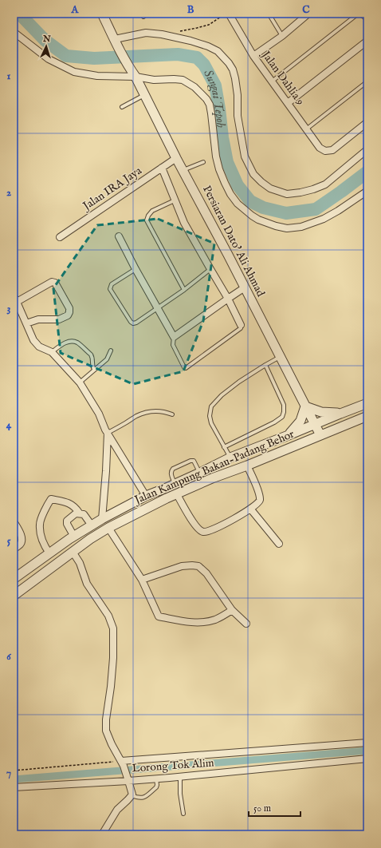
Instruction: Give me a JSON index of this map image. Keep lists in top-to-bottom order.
{
  "streets": {
    "street": [
      "Jalan Dahlia 9",
      "Jalan IRA Jaya",
      "Persiaran Dato' Ali Ahmad",
      "Jalan Kampung Bakau-Padang Behor",
      "Lorong Tok Alim"
    ]
  },
  "crossings": [
    ["Jalan IRA Jaya", "Persiaran Dato' Ali Ahmad"],
    ["Persiaran Dato' Ali Ahmad", "Jalan Kampung Bakau-Padang Behor"],
    ["Jalan Kampung Bakau-Padang Behor", "Lorong Tok Alim"]
  ],
  "water": ["Sungai Tepoh"],
  "scale_bar": "50 m",
  "north": "top",
  "grid": {
    "columns": ["A", "B", "C"],
    "rows": [
      "1",
      "2",
      "3",
      "4",
      "5",
      "6",
      "7"
    ]
  }
}
